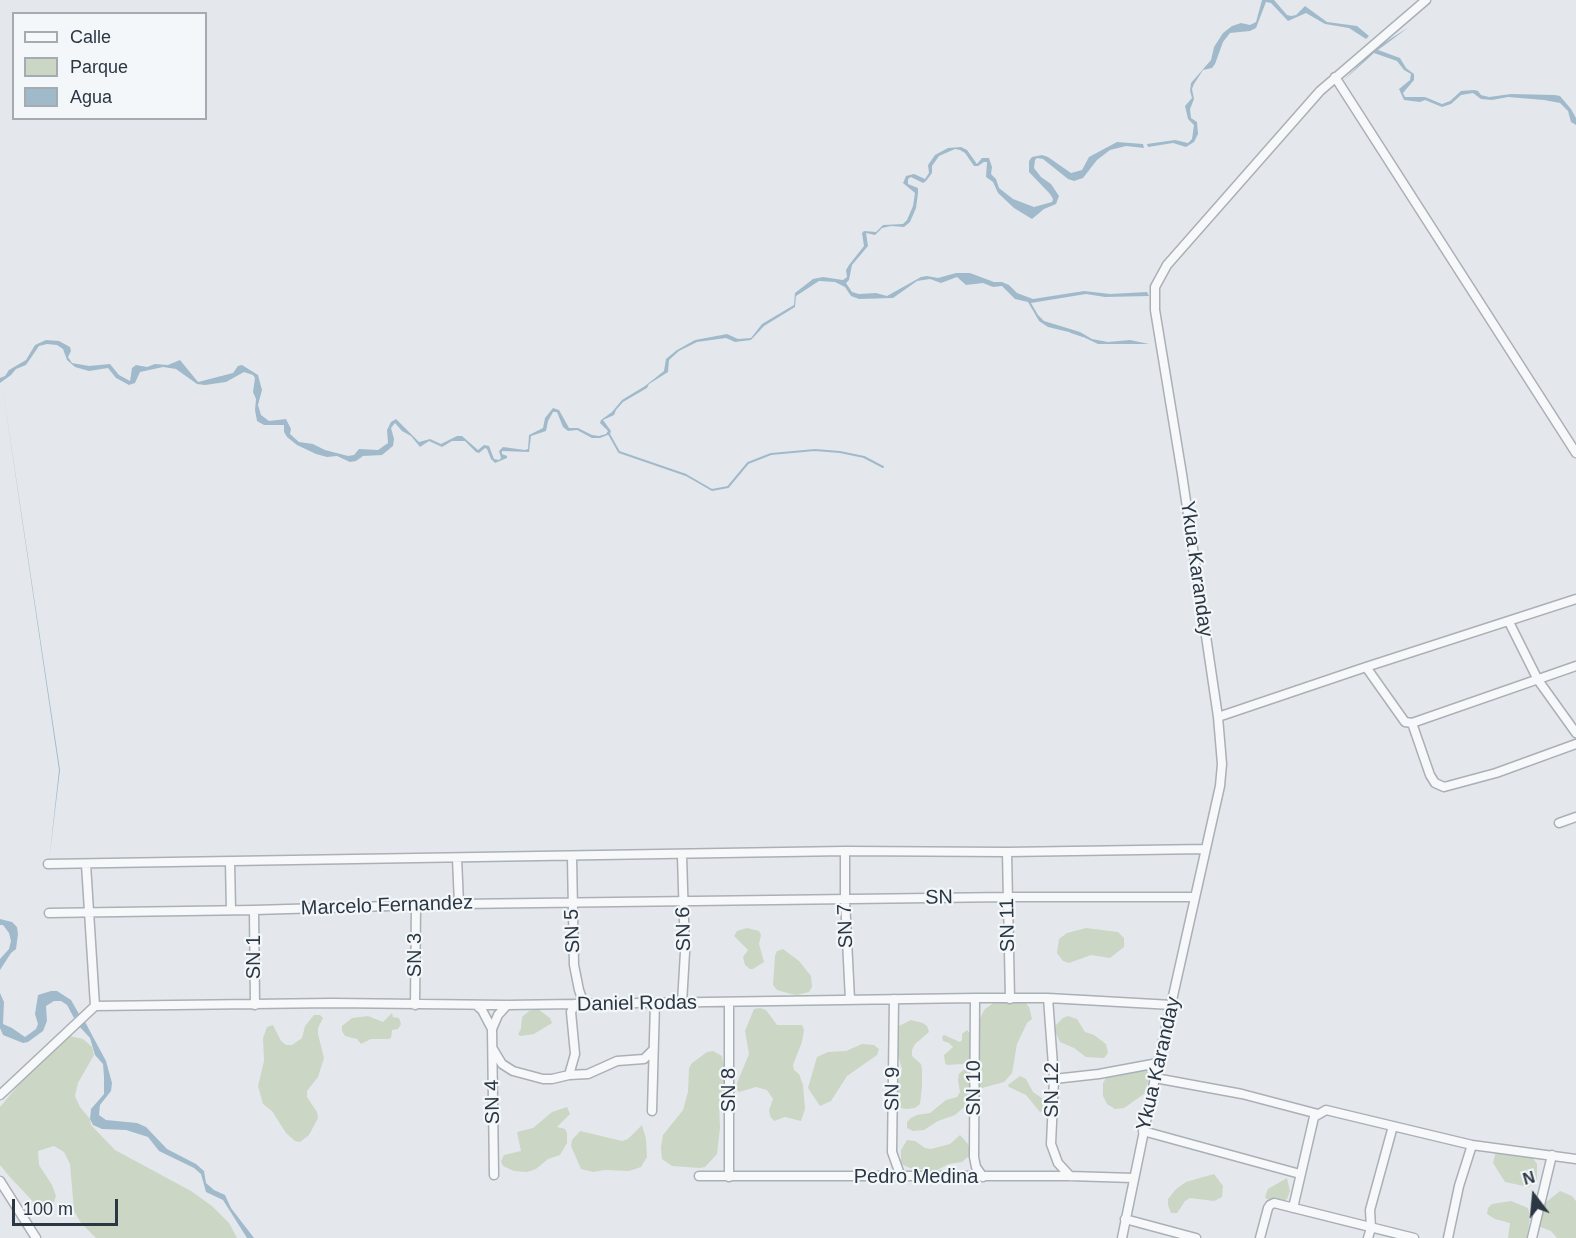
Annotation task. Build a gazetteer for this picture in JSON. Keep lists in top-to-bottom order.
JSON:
{
  "streets": {
    "street": [
      "Ykua Karanday",
      "SN",
      "Marcelo Fernandez",
      "SN 11",
      "SN 7",
      "SN 6",
      "SN 5",
      "SN 3",
      "SN 1",
      "Daniel Rodas",
      "SN 10",
      "SN 9",
      "SN 8",
      "SN 12",
      "SN 4",
      "Pedro Medina"
    ]
  },
  "crossings": [
    ["Ykua Karanday", "SN"],
    ["Ykua Karanday", "Daniel Rodas"],
    ["Ykua Karanday", "Pedro Medina"],
    ["SN", "Marcelo Fernandez"],
    ["SN", "SN 11"],
    ["SN", "SN 7"],
    ["SN", "SN 6"],
    ["Marcelo Fernandez", "SN 6"],
    ["Marcelo Fernandez", "SN 5"],
    ["Marcelo Fernandez", "SN 3"],
    ["Marcelo Fernandez", "SN 1"],
    ["SN 11", "Daniel Rodas"],
    ["SN 7", "Daniel Rodas"],
    ["SN 6", "Daniel Rodas"],
    ["SN 5", "Daniel Rodas"],
    ["SN 3", "Daniel Rodas"],
    ["SN 1", "Daniel Rodas"],
    ["Daniel Rodas", "SN 10"],
    ["Daniel Rodas", "SN 9"],
    ["Daniel Rodas", "SN 8"],
    ["Daniel Rodas", "SN 12"],
    ["SN 10", "Pedro Medina"],
    ["SN 9", "Pedro Medina"],
    ["SN 8", "Pedro Medina"],
    ["SN 12", "Pedro Medina"]
  ],
  "legend": ["Calle", "Parque", "Agua"],
  "scale_bar": "100 m",
  "north": "top"
}
